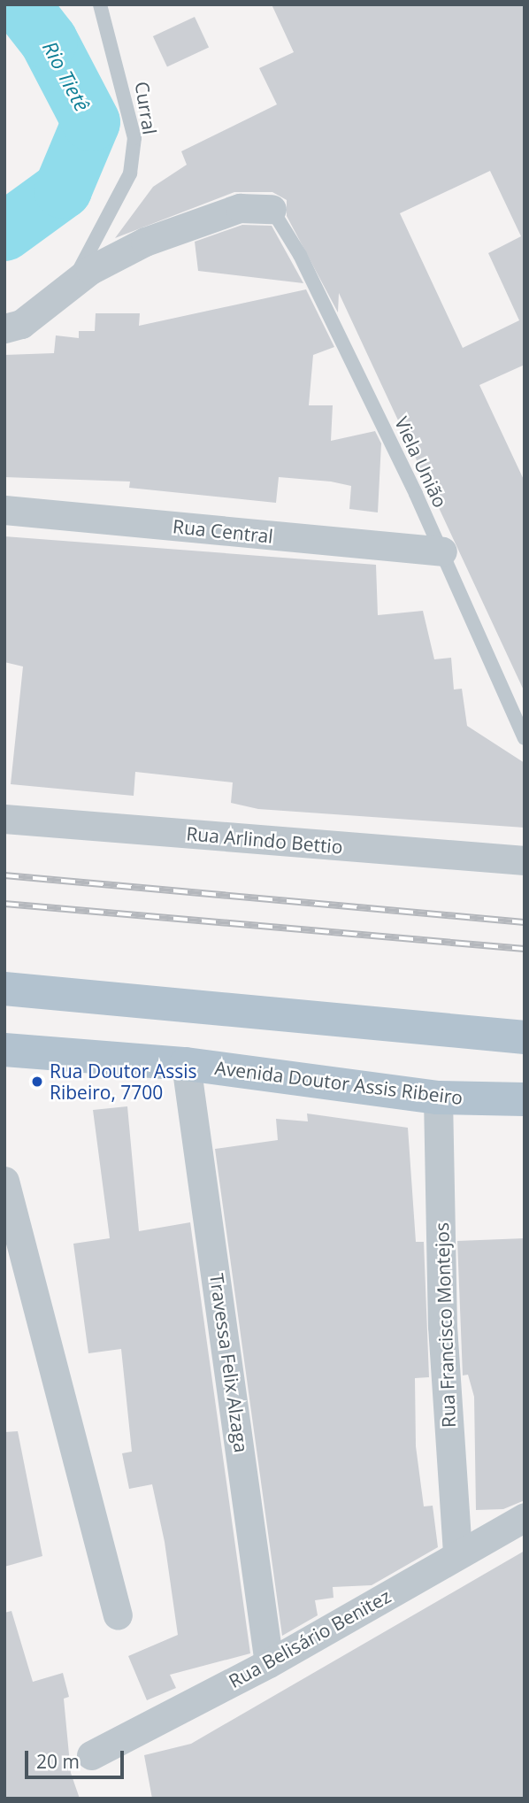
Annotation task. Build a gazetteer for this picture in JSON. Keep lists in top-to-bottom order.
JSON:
{
  "streets": {
    "main road": ["Avenida Doutor Assis Ribeiro"],
    "street": [
      "Rua Central",
      "Rua Arlindo Bettio",
      "Rua Francisco Montejos",
      "Travessa Felix Alzaga",
      "Rua Belisário Benitez"
    ],
    "lane": ["Curral", "Viela União"]
  },
  "crossings": [
    ["Viela União", "Rua Central"],
    ["Avenida Doutor Assis Ribeiro", "Rua Francisco Montejos"],
    ["Avenida Doutor Assis Ribeiro", "Travessa Felix Alzaga"],
    ["Rua Francisco Montejos", "Rua Belisário Benitez"],
    ["Travessa Felix Alzaga", "Rua Belisário Benitez"]
  ],
  "water": ["Rio Tietê"],
  "places": ["Rua Doutor Assis Ribeiro, 7700"],
  "scale_bar": "20 m"
}
